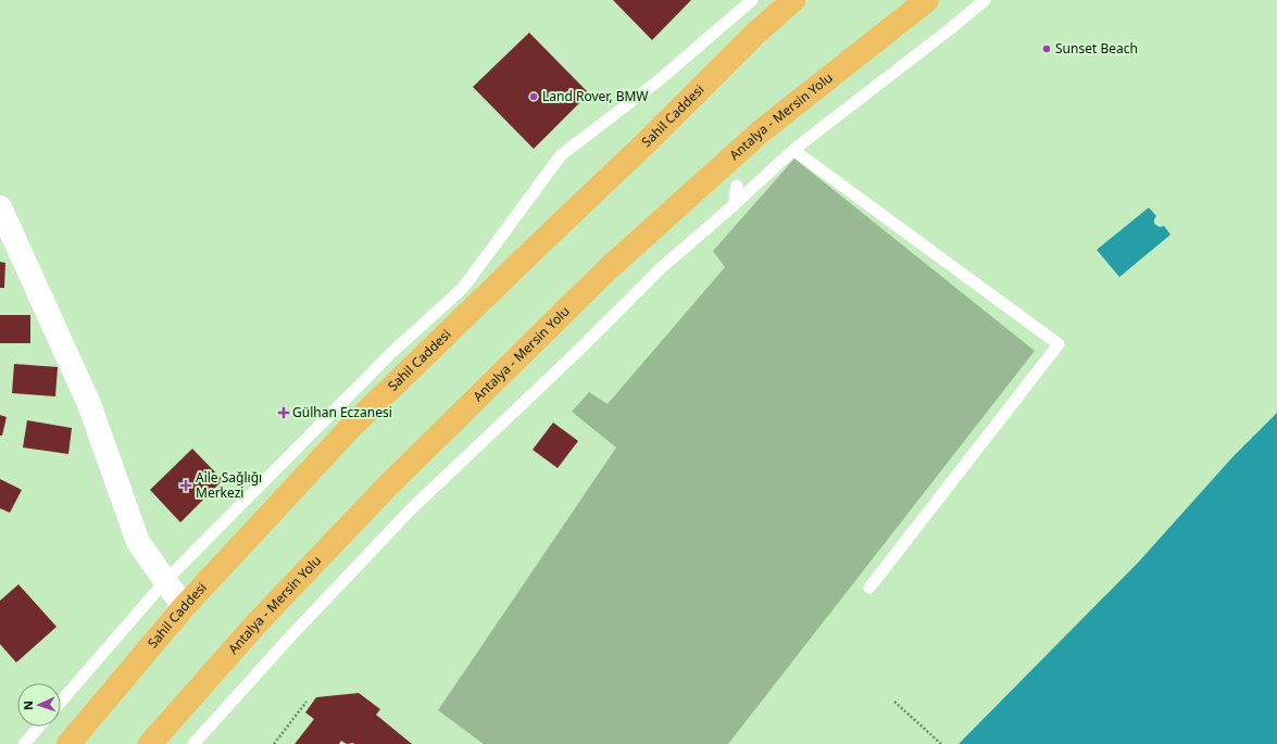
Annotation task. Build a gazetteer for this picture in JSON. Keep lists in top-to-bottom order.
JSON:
{
  "streets": {
    "highway": ["Sahil Caddesi", "Antalya - Mersin Yolu"]
  },
  "places": {
    "other": ["Sunset Beach", "Land Rover, BMW"],
    "health": ["Gülhan Eczanesi", "Aile Sağlığı Merkezi"]
  },
  "north": "left"
}
